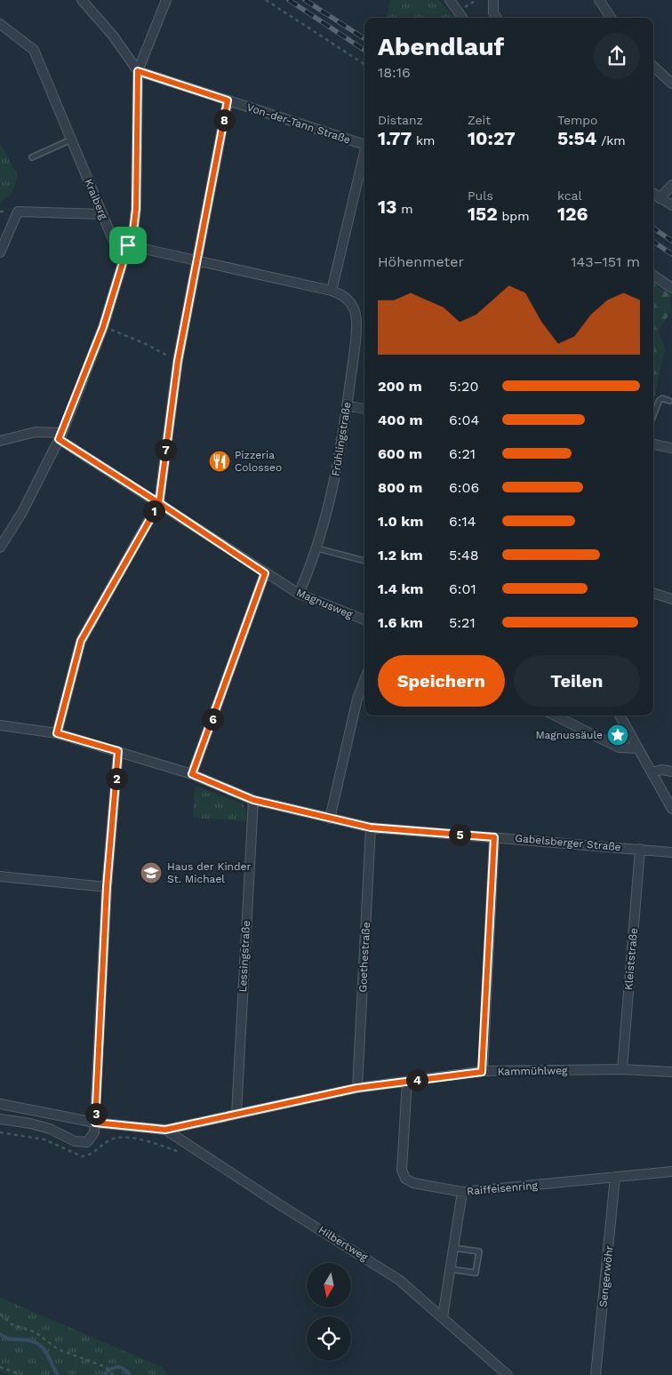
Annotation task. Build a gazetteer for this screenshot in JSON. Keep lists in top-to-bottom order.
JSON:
{
  "streets": {
    "street": [
      "Von-der-Tann Straße",
      "Kraiberg",
      "Frühlingstraße",
      "Magnusweg",
      "Gabelsberger Straße",
      "Lessingstraße",
      "Goethestraße",
      "Kleiststraße",
      "Kammühlweg",
      "Raiffeisenring",
      "Hilbertweg",
      "Sengerwöhr"
    ]
  },
  "crossings": [
    ["Kraiberg", "Frühlingstraße"],
    ["Frühlingstraße", "Magnusweg"],
    ["Gabelsberger Straße", "Lessingstraße"],
    ["Gabelsberger Straße", "Goethestraße"],
    ["Gabelsberger Straße", "Kleiststraße"],
    ["Lessingstraße", "Kammühlweg"],
    ["Goethestraße", "Kammühlweg"],
    ["Kleiststraße", "Kammühlweg"],
    ["Kammühlweg", "Raiffeisenring"],
    ["Kammühlweg", "Hilbertweg"],
    ["Raiffeisenring", "Sengerwöhr"]
  ],
  "places": {
    "restaurant": ["Pizzeria Colosseo"],
    "place": ["Magnussäule"],
    "school or university": ["Haus der Kinder St. Michael"]
  },
  "north": "bottom",
  "page": {
    "heading": ["Abendlauf", "18:16"],
    "stats": [
      ["Distanz", "1.77 km"],
      ["Zeit", "10:27"],
      ["Tempo", "5:54 /km"],
      ["13 m"],
      ["Puls", "152 bpm"],
      ["kcal", "126"]
    ],
    "pins": [
      "8",
      "7",
      "1",
      "6",
      "2",
      "5",
      "4",
      "3"
    ],
    "chart": ["Höhenmeter", "143–151 m"],
    "list": [
      {
        "name": "200 m",
        "note": "5:20"
      },
      {
        "name": "400 m",
        "note": "6:04"
      },
      {
        "name": "600 m",
        "note": "6:21"
      },
      {
        "name": "800 m",
        "note": "6:06"
      },
      {
        "name": "1.0 km",
        "note": "6:14"
      },
      {
        "name": "1.2 km",
        "note": "5:48"
      },
      {
        "name": "1.4 km",
        "note": "6:01"
      },
      {
        "name": "1.6 km",
        "note": "5:21"
      }
    ],
    "buttons": ["Speichern", "Teilen"]
  }
}
